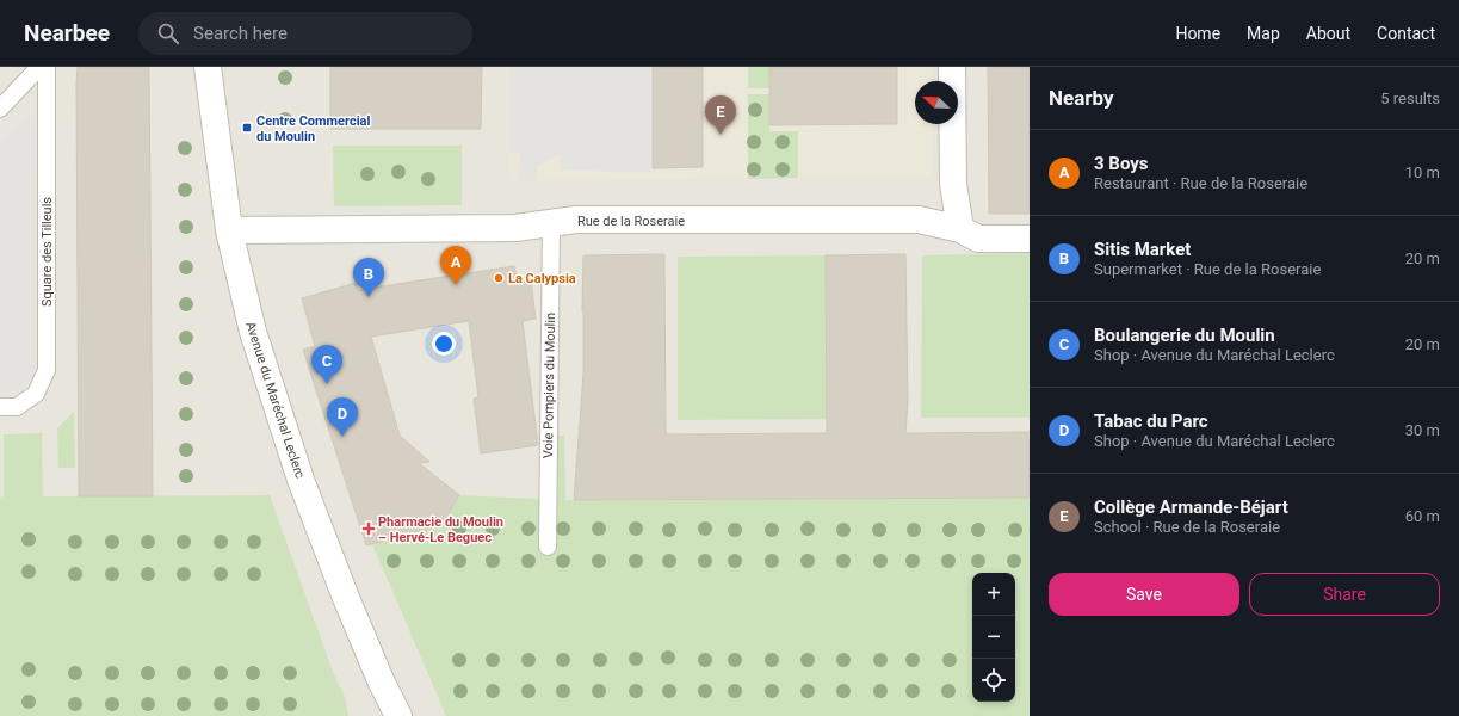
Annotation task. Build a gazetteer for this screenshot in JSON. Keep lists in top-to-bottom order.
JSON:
{
  "streets": {
    "street": ["Rue de la Roseraie", "Avenue du Maréchal Leclerc"],
    "lane": ["Square des Tilleuls", "Voie Pompiers du Moulin"]
  },
  "crossings": [
    ["Rue de la Roseraie", "Voie Pompiers du Moulin"],
    ["Rue de la Roseraie", "Avenue du Maréchal Leclerc"]
  ],
  "places": {
    "transit": ["Centre Commercial du Moulin"],
    "other": ["La Calypsia"],
    "health": ["Pharmacie du Moulin – Hervé-Le Beguec"]
  },
  "north": "top left",
  "page": {
    "header": "Nearbee",
    "search": "Search here",
    "nav": [
      "Home",
      "Map",
      "About",
      "Contact"
    ],
    "heading": ["Nearby", "5 results"],
    "pins": [
      "E",
      "A",
      "B",
      "C",
      "D"
    ],
    "list": [
      {
        "mark": "A",
        "name": "3 Boys",
        "note": "Restaurant · Rue de la Roseraie",
        "value": "10 m"
      },
      {
        "mark": "B",
        "name": "Sitis Market",
        "note": "Supermarket · Rue de la Roseraie",
        "value": "20 m"
      },
      {
        "mark": "C",
        "name": "Boulangerie du Moulin",
        "note": "Shop · Avenue du Maréchal Leclerc",
        "value": "20 m"
      },
      {
        "mark": "D",
        "name": "Tabac du Parc",
        "note": "Shop · Avenue du Maréchal Leclerc",
        "value": "30 m"
      },
      {
        "mark": "E",
        "name": "Collège Armande-Béjart",
        "note": "School · Rue de la Roseraie",
        "value": "60 m"
      }
    ],
    "buttons": ["Save", "Share"],
    "map_buttons": ["+", "−"]
  }
}
